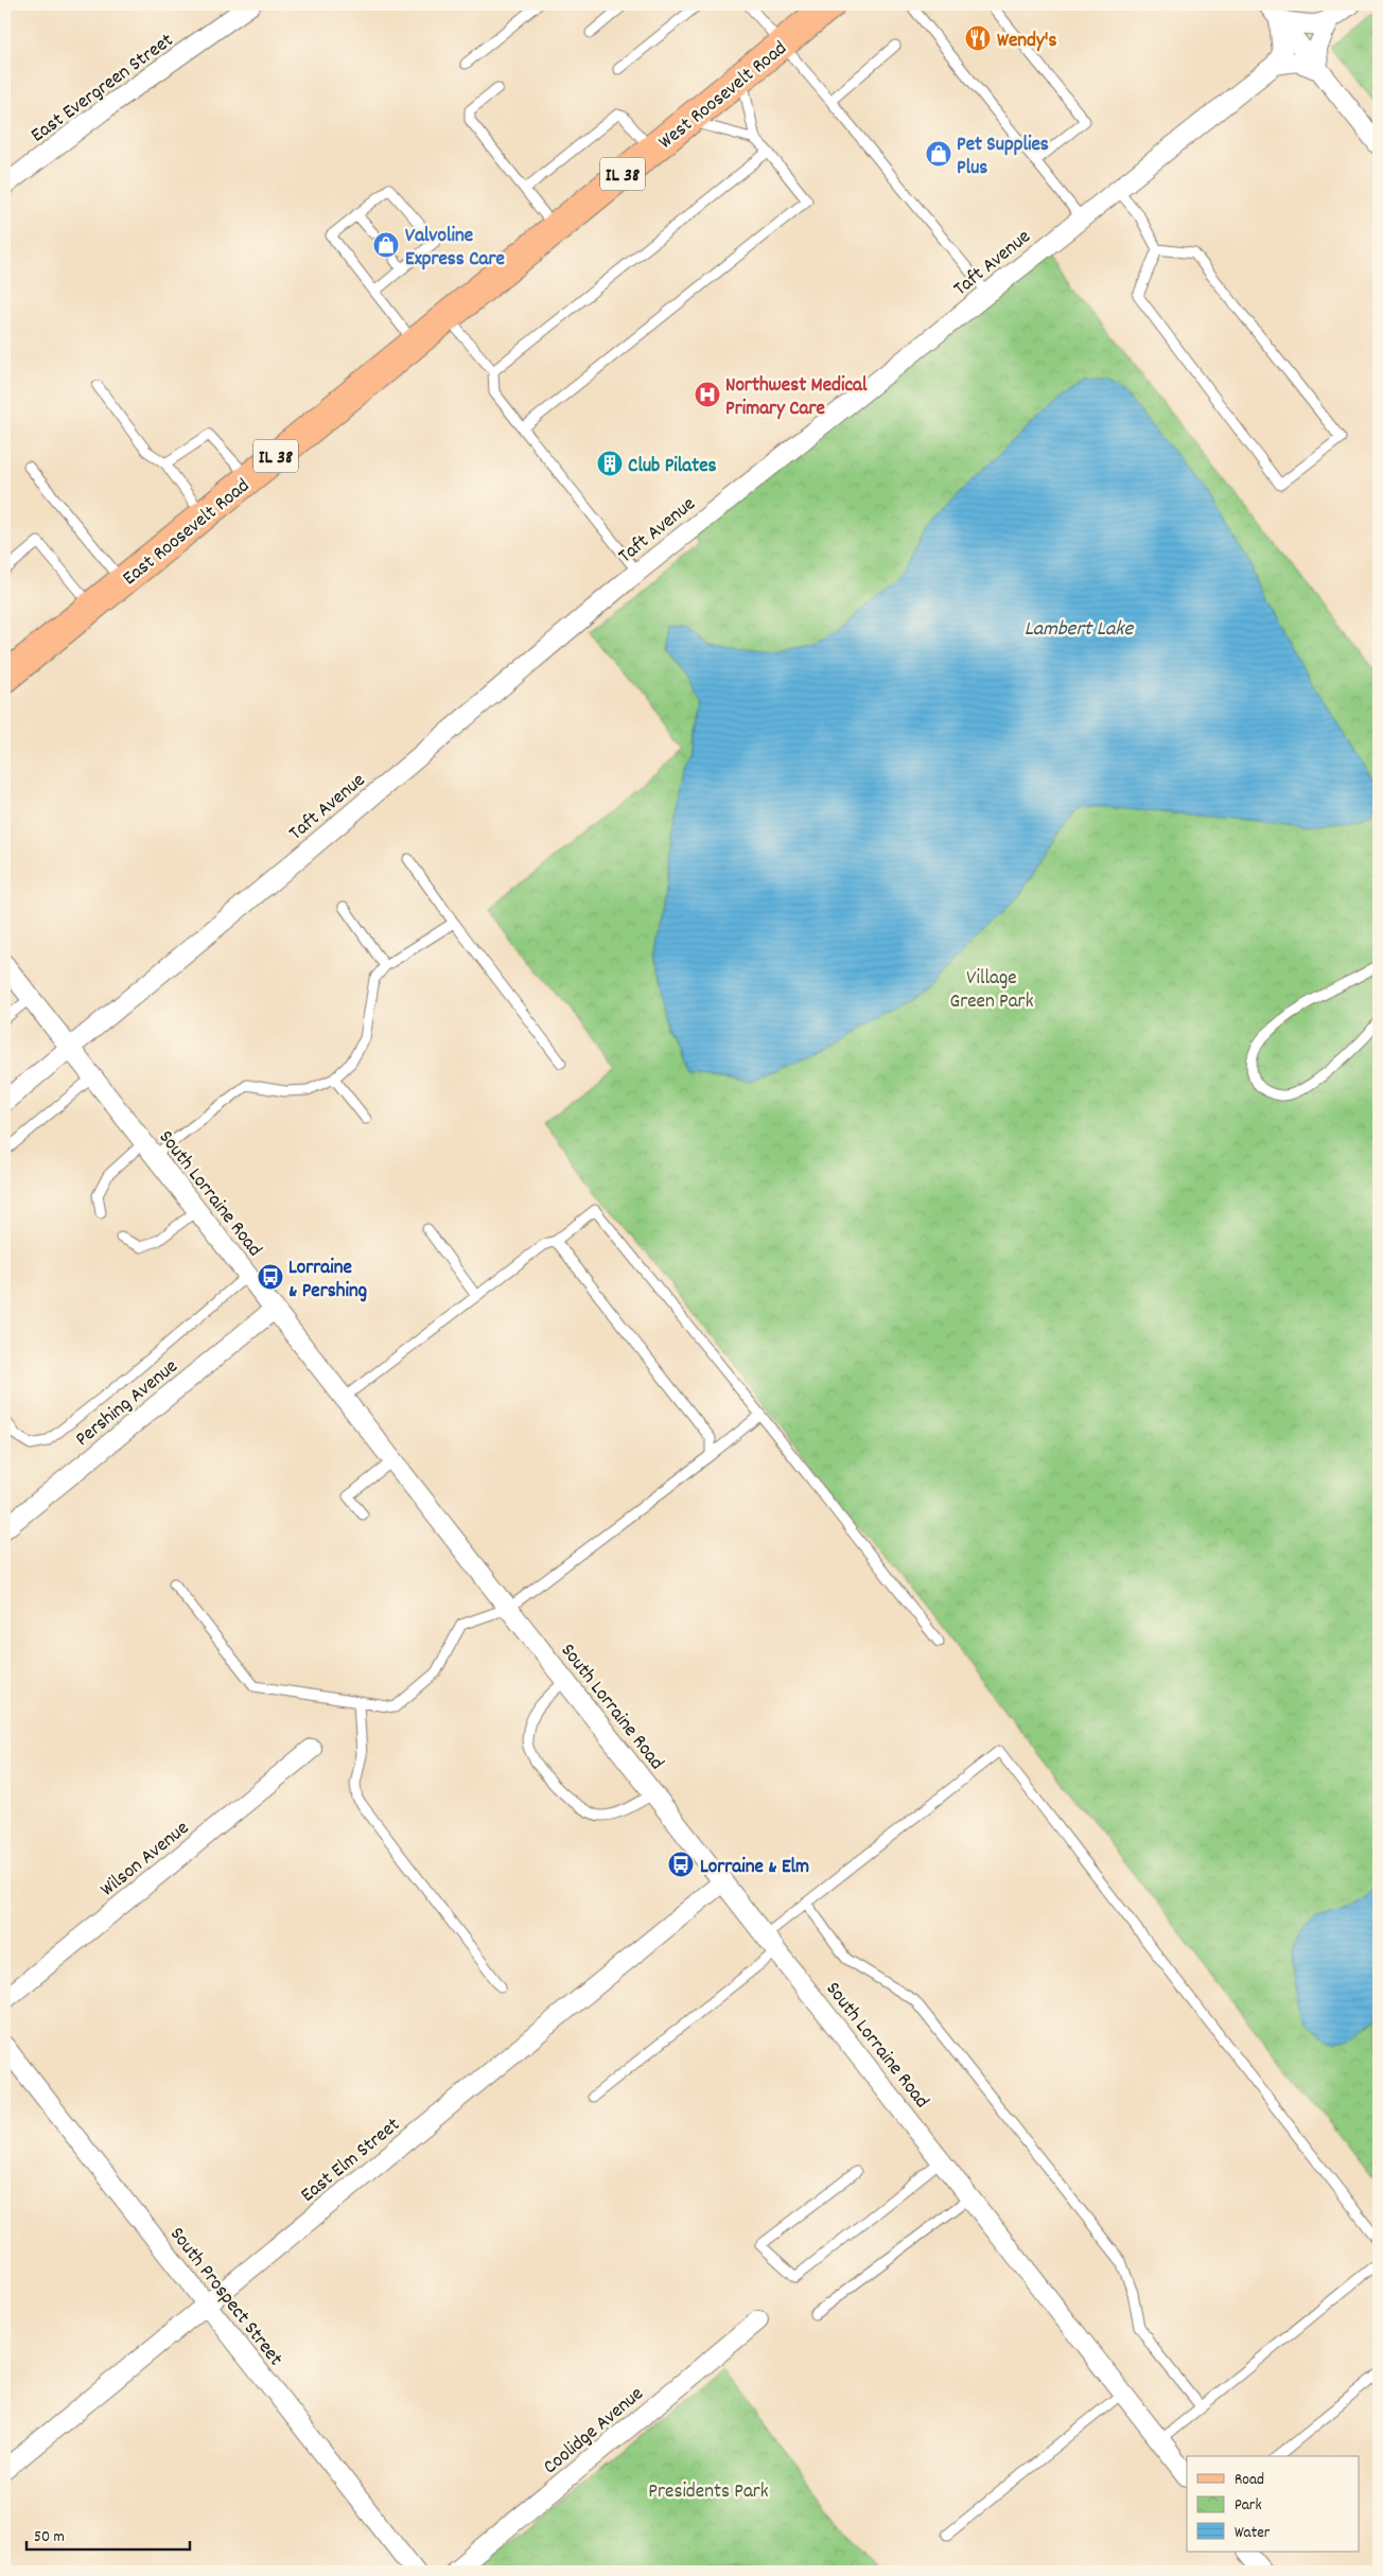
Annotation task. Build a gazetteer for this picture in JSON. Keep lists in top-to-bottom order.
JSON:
{
  "streets": {
    "main road": ["West Roosevelt Road", "IL 38", "East Roosevelt Road"],
    "street": [
      "East Evergreen Street",
      "Taft Avenue",
      "South Lorraine Road",
      "Pershing Avenue",
      "Wilson Avenue",
      "East Elm Street",
      "South Prospect Street",
      "Coolidge Avenue"
    ]
  },
  "crossings": [
    ["West Roosevelt Road", "East Roosevelt Road"],
    ["Taft Avenue", "South Lorraine Road"],
    ["South Lorraine Road", "Pershing Avenue"],
    ["South Lorraine Road", "East Elm Street"],
    ["East Elm Street", "South Prospect Street"]
  ],
  "water": ["Lambert Lake"],
  "parks": ["Village Green Park", "Presidents Park"],
  "places": {
    "restaurant": ["Wendy's"],
    "shop": ["Pet Supplies Plus", "Valvoline Express Care"],
    "hospital": ["Northwest Medical Primary Care"],
    "building": ["Club Pilates"],
    "bus stop": ["Lorraine & Pershing", "Lorraine & Elm"]
  },
  "legend": ["Road", "Park", "Water"],
  "scale_bar": "50 m"
}
